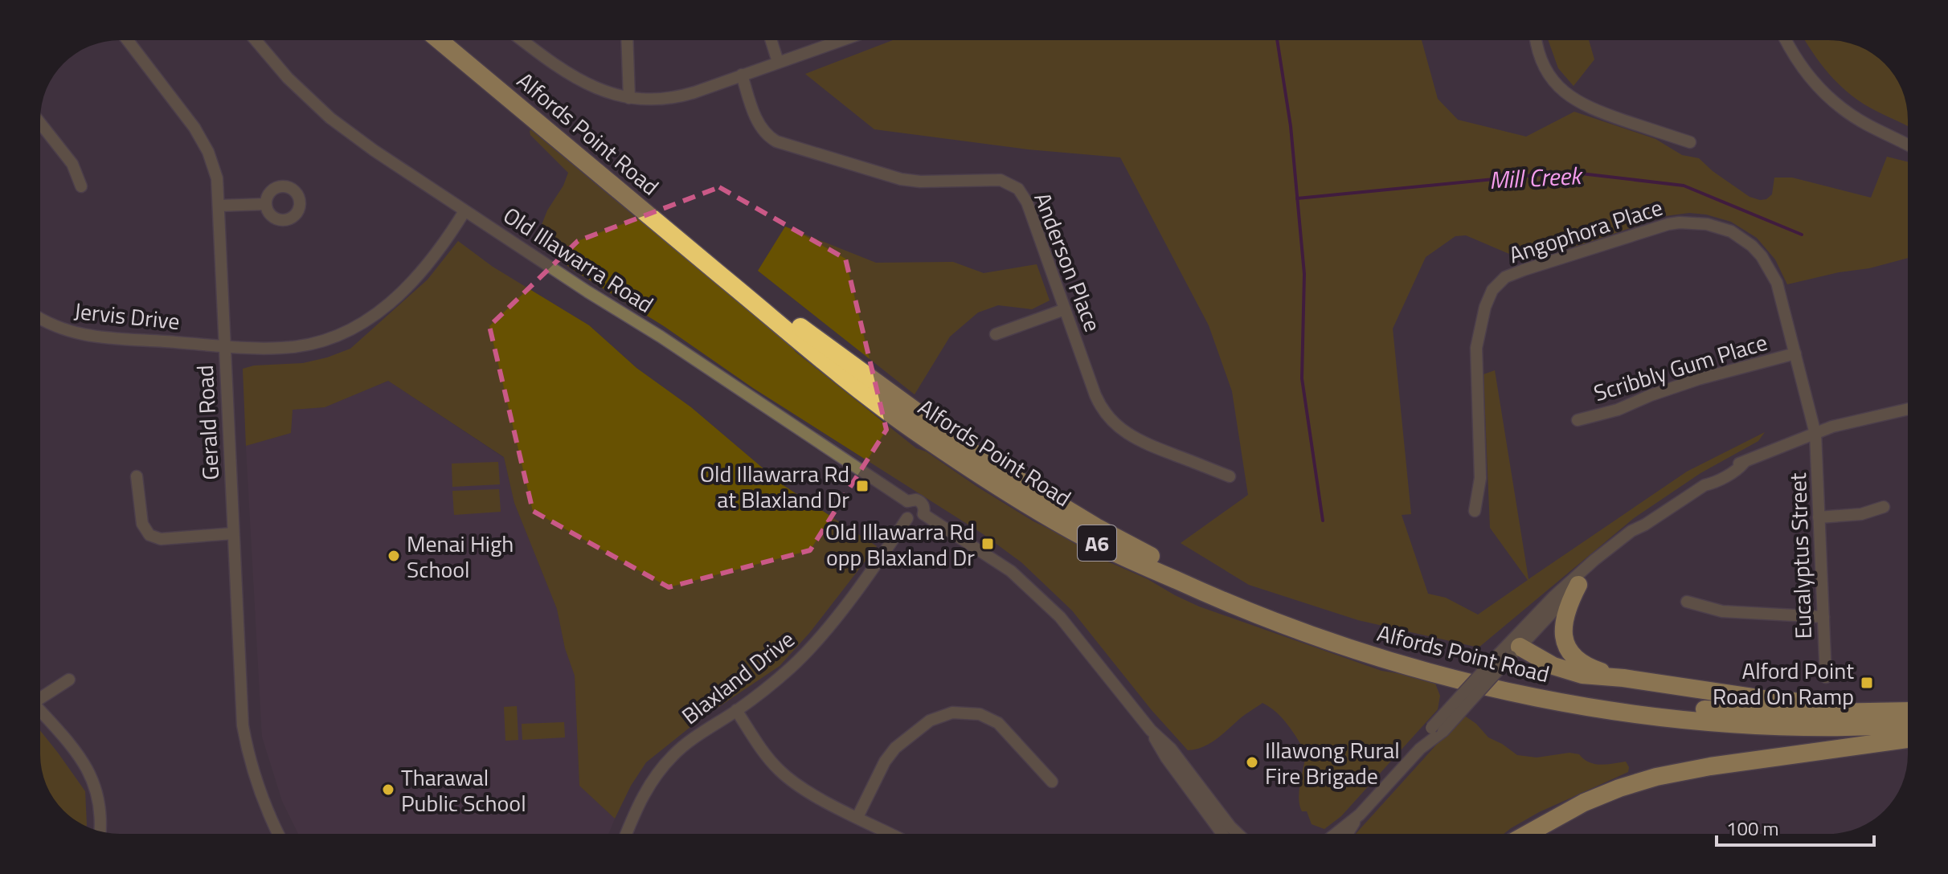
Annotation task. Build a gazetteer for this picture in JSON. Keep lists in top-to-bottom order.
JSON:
{
  "streets": {
    "highway": ["Alfords Point Road", "A6"],
    "street": [
      "Angophora Place",
      "Old Illawarra Road",
      "Anderson Place",
      "Jervis Drive",
      "Scribbly Gum Place",
      "Gerald Road",
      "Eucalyptus Street",
      "Blaxland Drive"
    ]
  },
  "crossings": [
    ["Angophora Place", "Scribbly Gum Place"],
    ["Angophora Place", "Eucalyptus Street"],
    ["Old Illawarra Road", "Jervis Drive"],
    ["Old Illawarra Road", "Blaxland Drive"],
    ["Jervis Drive", "Gerald Road"]
  ],
  "water": ["Mill Creek"],
  "places": {
    "transit": ["Old Illawarra Rd at Blaxland Dr", "Old Illawarra Rd opp Blaxland Dr", "Alford Point Road On Ramp"],
    "other": ["Menai High School", "Illawong Rural Fire Brigade", "Tharawal Public School"]
  },
  "scale_bar": "100 m"
}
